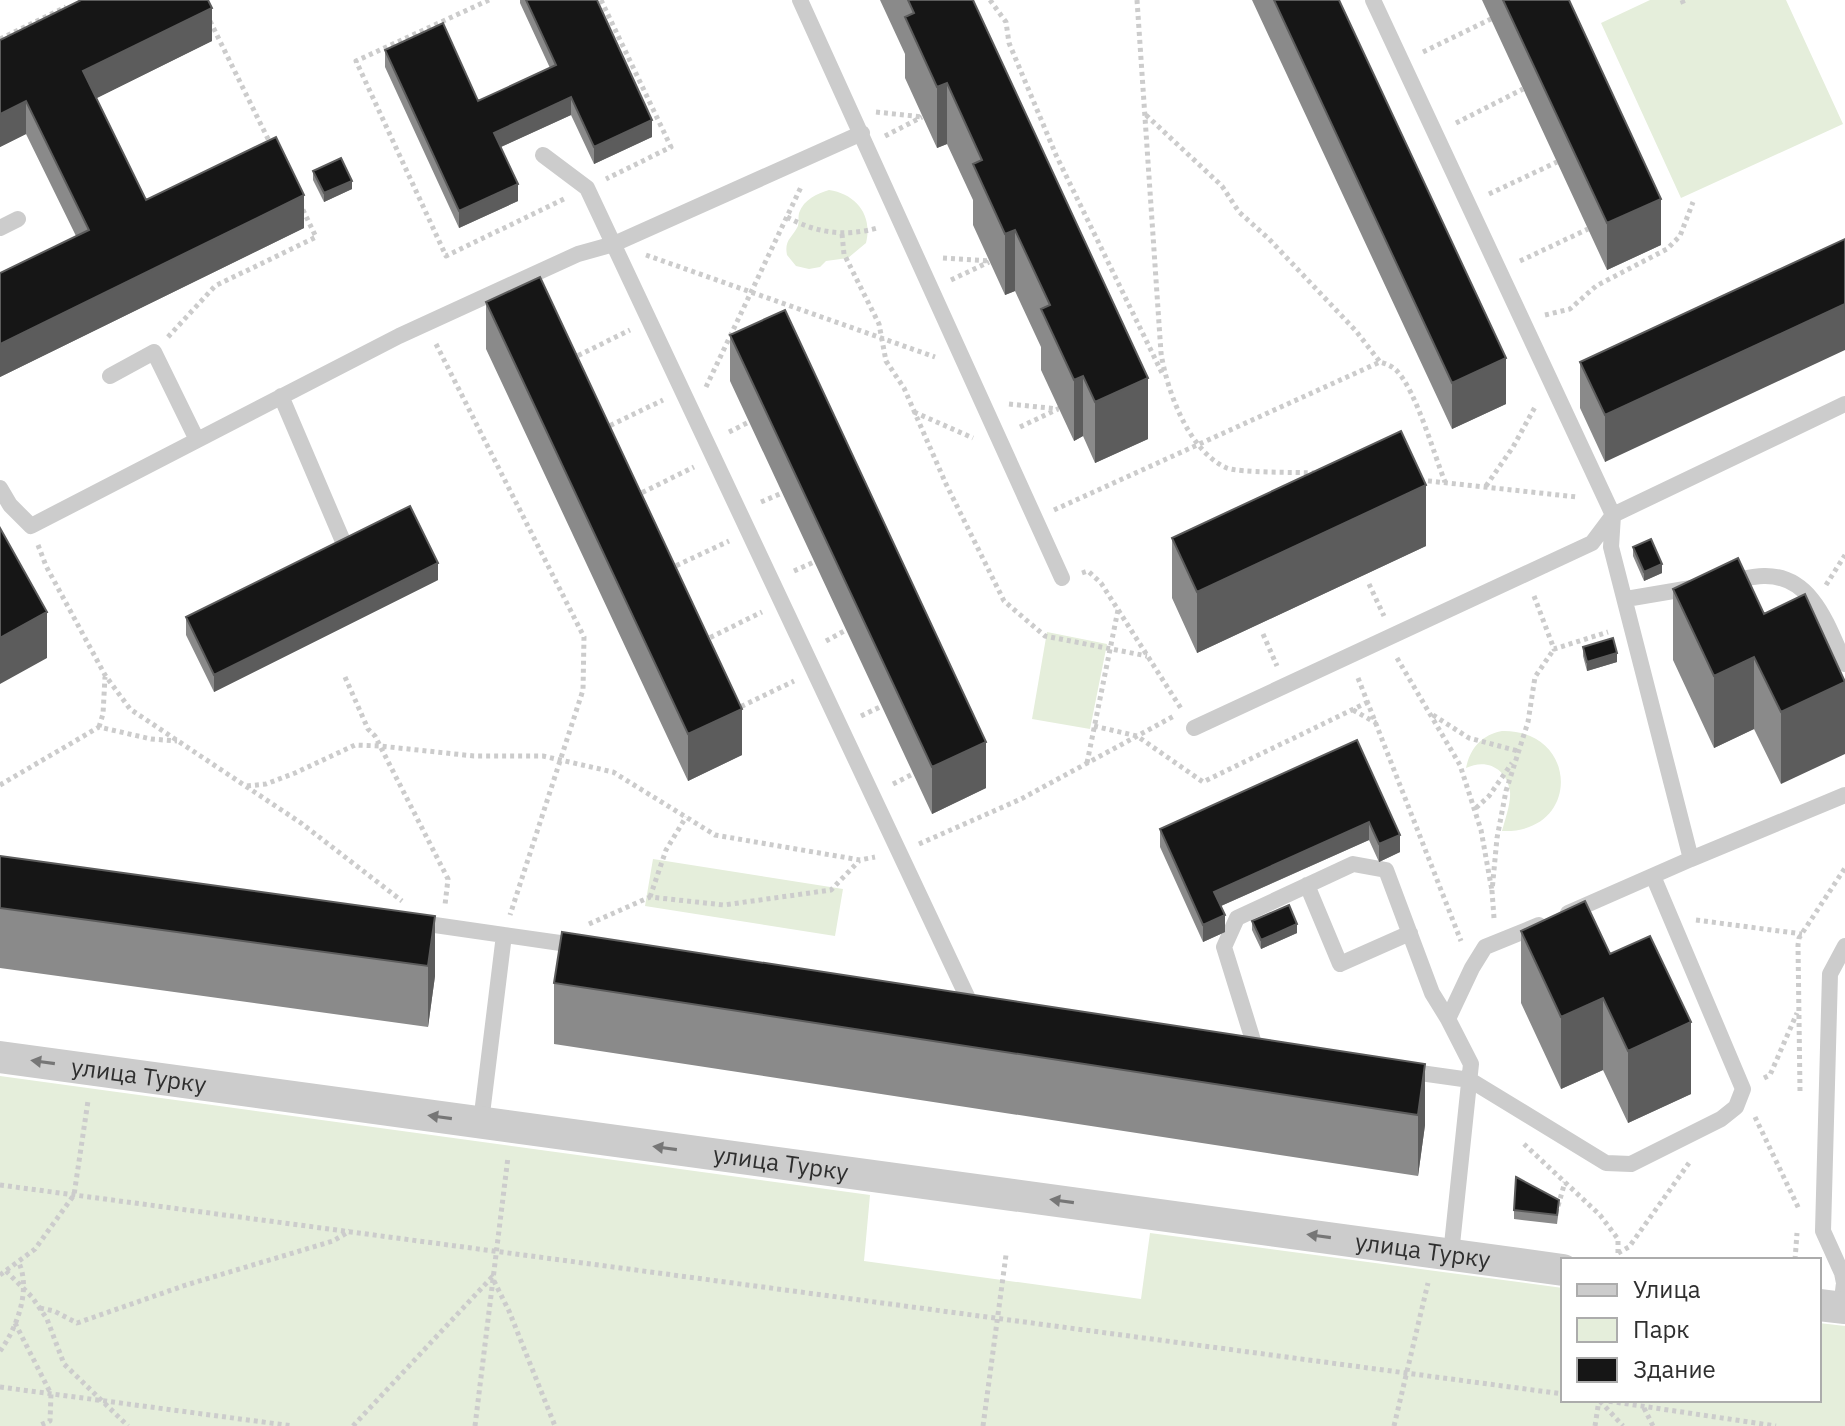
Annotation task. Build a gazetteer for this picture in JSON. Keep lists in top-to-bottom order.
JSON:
{
  "streets": {
    "street": ["улица Турку"]
  },
  "one_way": ["улица Турку"],
  "legend": ["Улица", "Парк", "Здание"]
}
